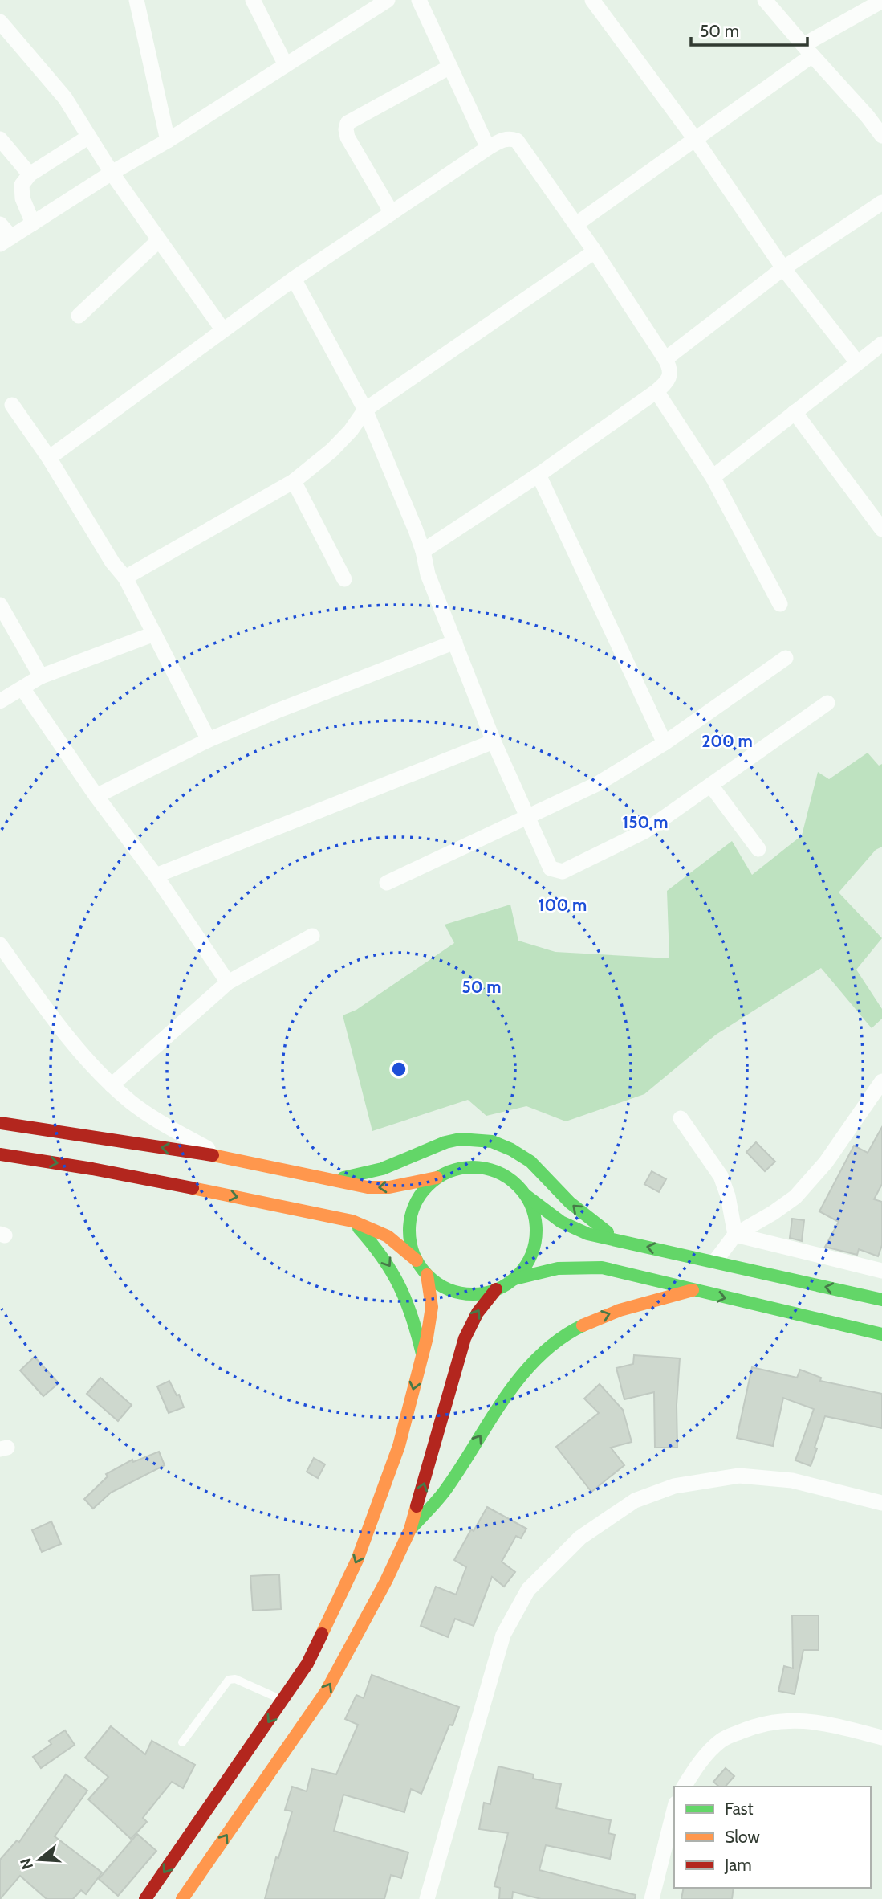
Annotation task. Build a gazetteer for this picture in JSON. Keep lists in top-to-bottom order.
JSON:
{
  "legend": ["Fast", "Slow", "Jam"],
  "scale_bar": "50 m",
  "north": "left",
  "rings": [
    "200 m",
    "150 m",
    "100 m",
    "50 m"
  ]
}
